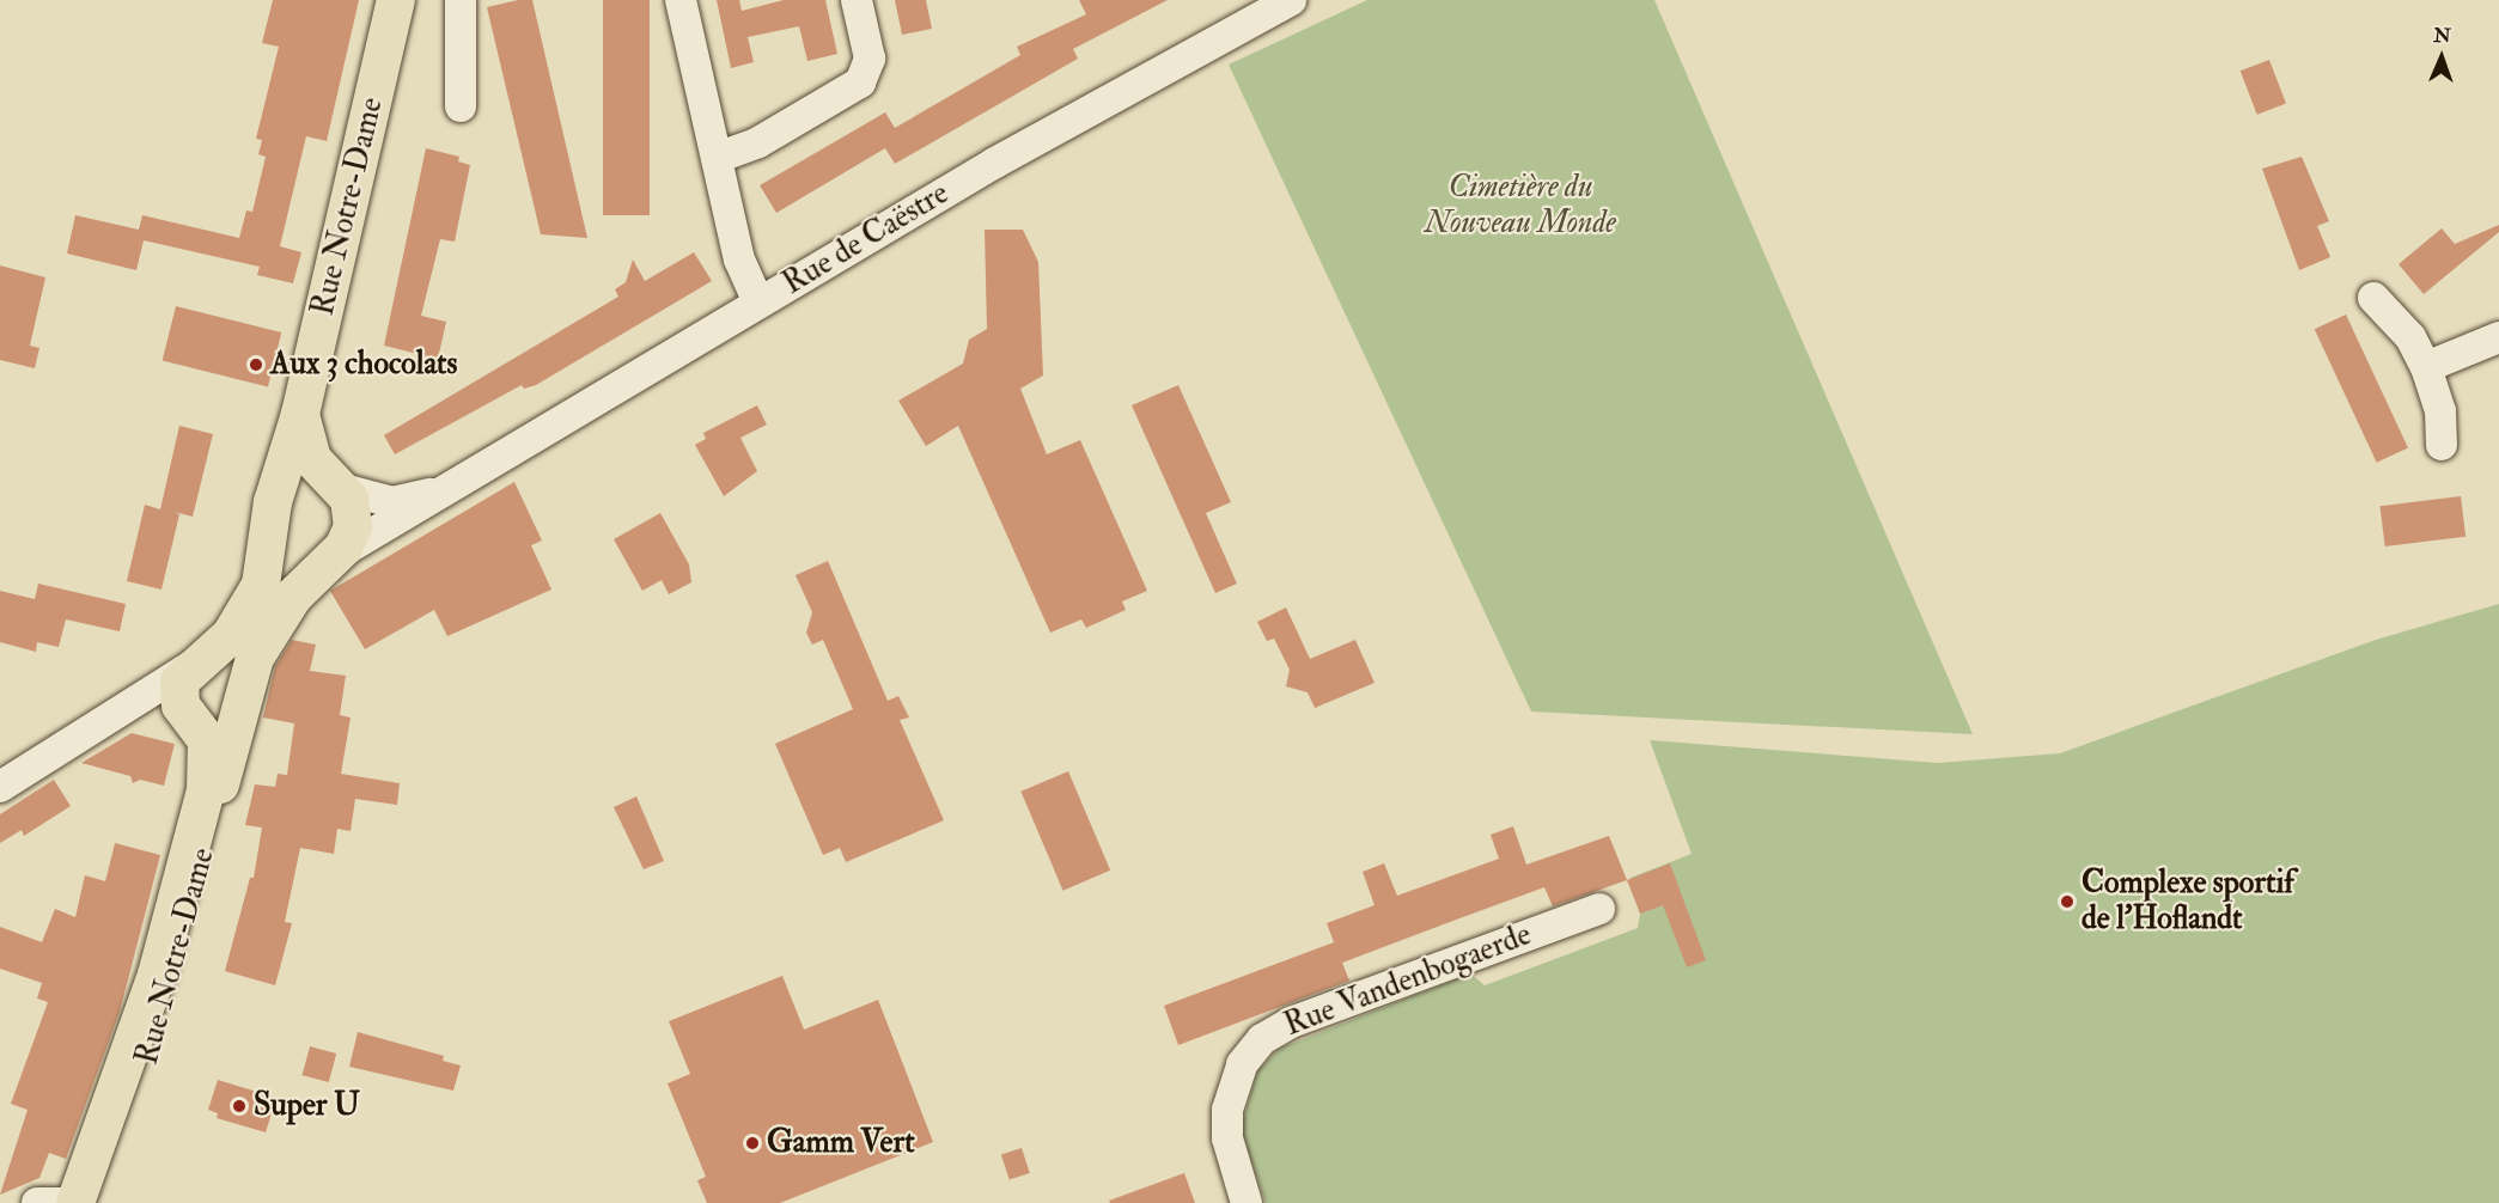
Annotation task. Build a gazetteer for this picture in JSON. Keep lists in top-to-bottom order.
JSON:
{
  "streets": {
    "main road": ["Rue Notre-Dame"],
    "street": ["Rue de Caëstre", "Rue Vandenbogaerde"]
  },
  "crossings": [
    ["Rue Notre-Dame", "Rue de Caëstre"]
  ],
  "parks": ["Cimetière du Nouveau Monde"],
  "places": [
    "Aux 3 chocolats",
    "Complexe sportif de l'Hoflandt",
    "Super U",
    "Gamm Vert"
  ],
  "north": "top"
}
